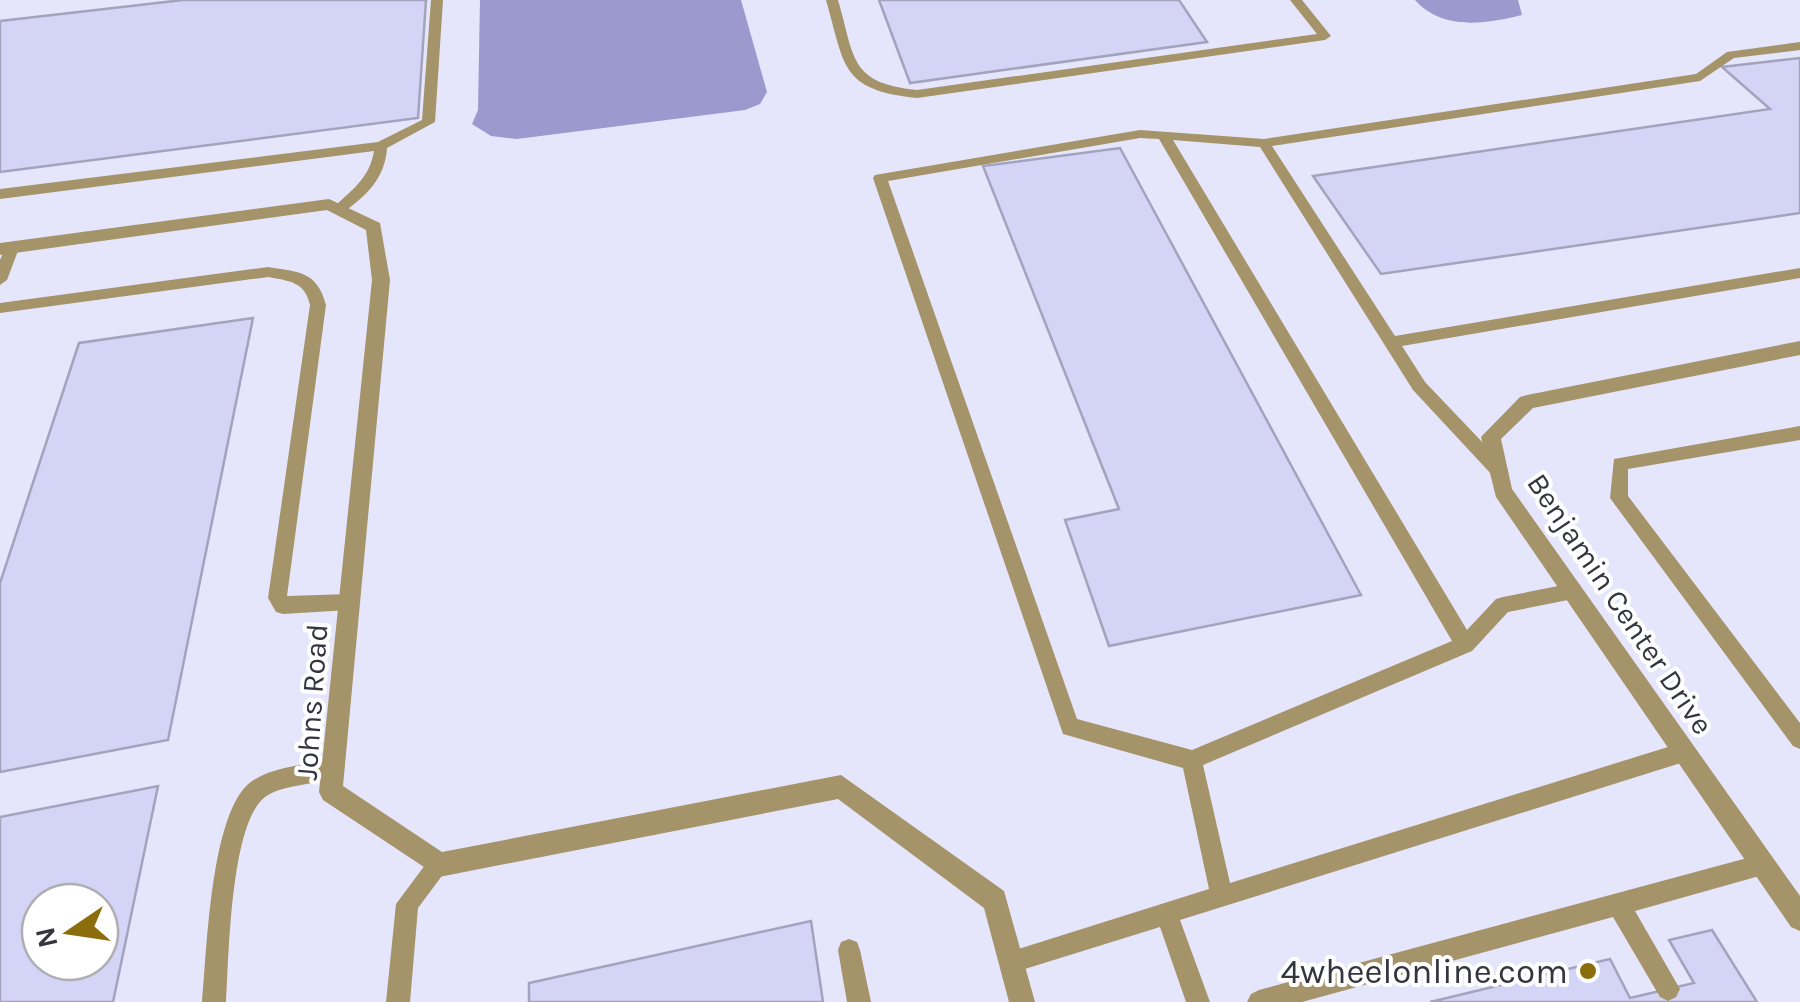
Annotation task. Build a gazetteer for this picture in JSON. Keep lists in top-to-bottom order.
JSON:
{
  "streets": {
    "street": ["Benjamin Center Drive", "Johns Road"]
  },
  "places": ["4wheelonline.com"],
  "north": "left"
}
